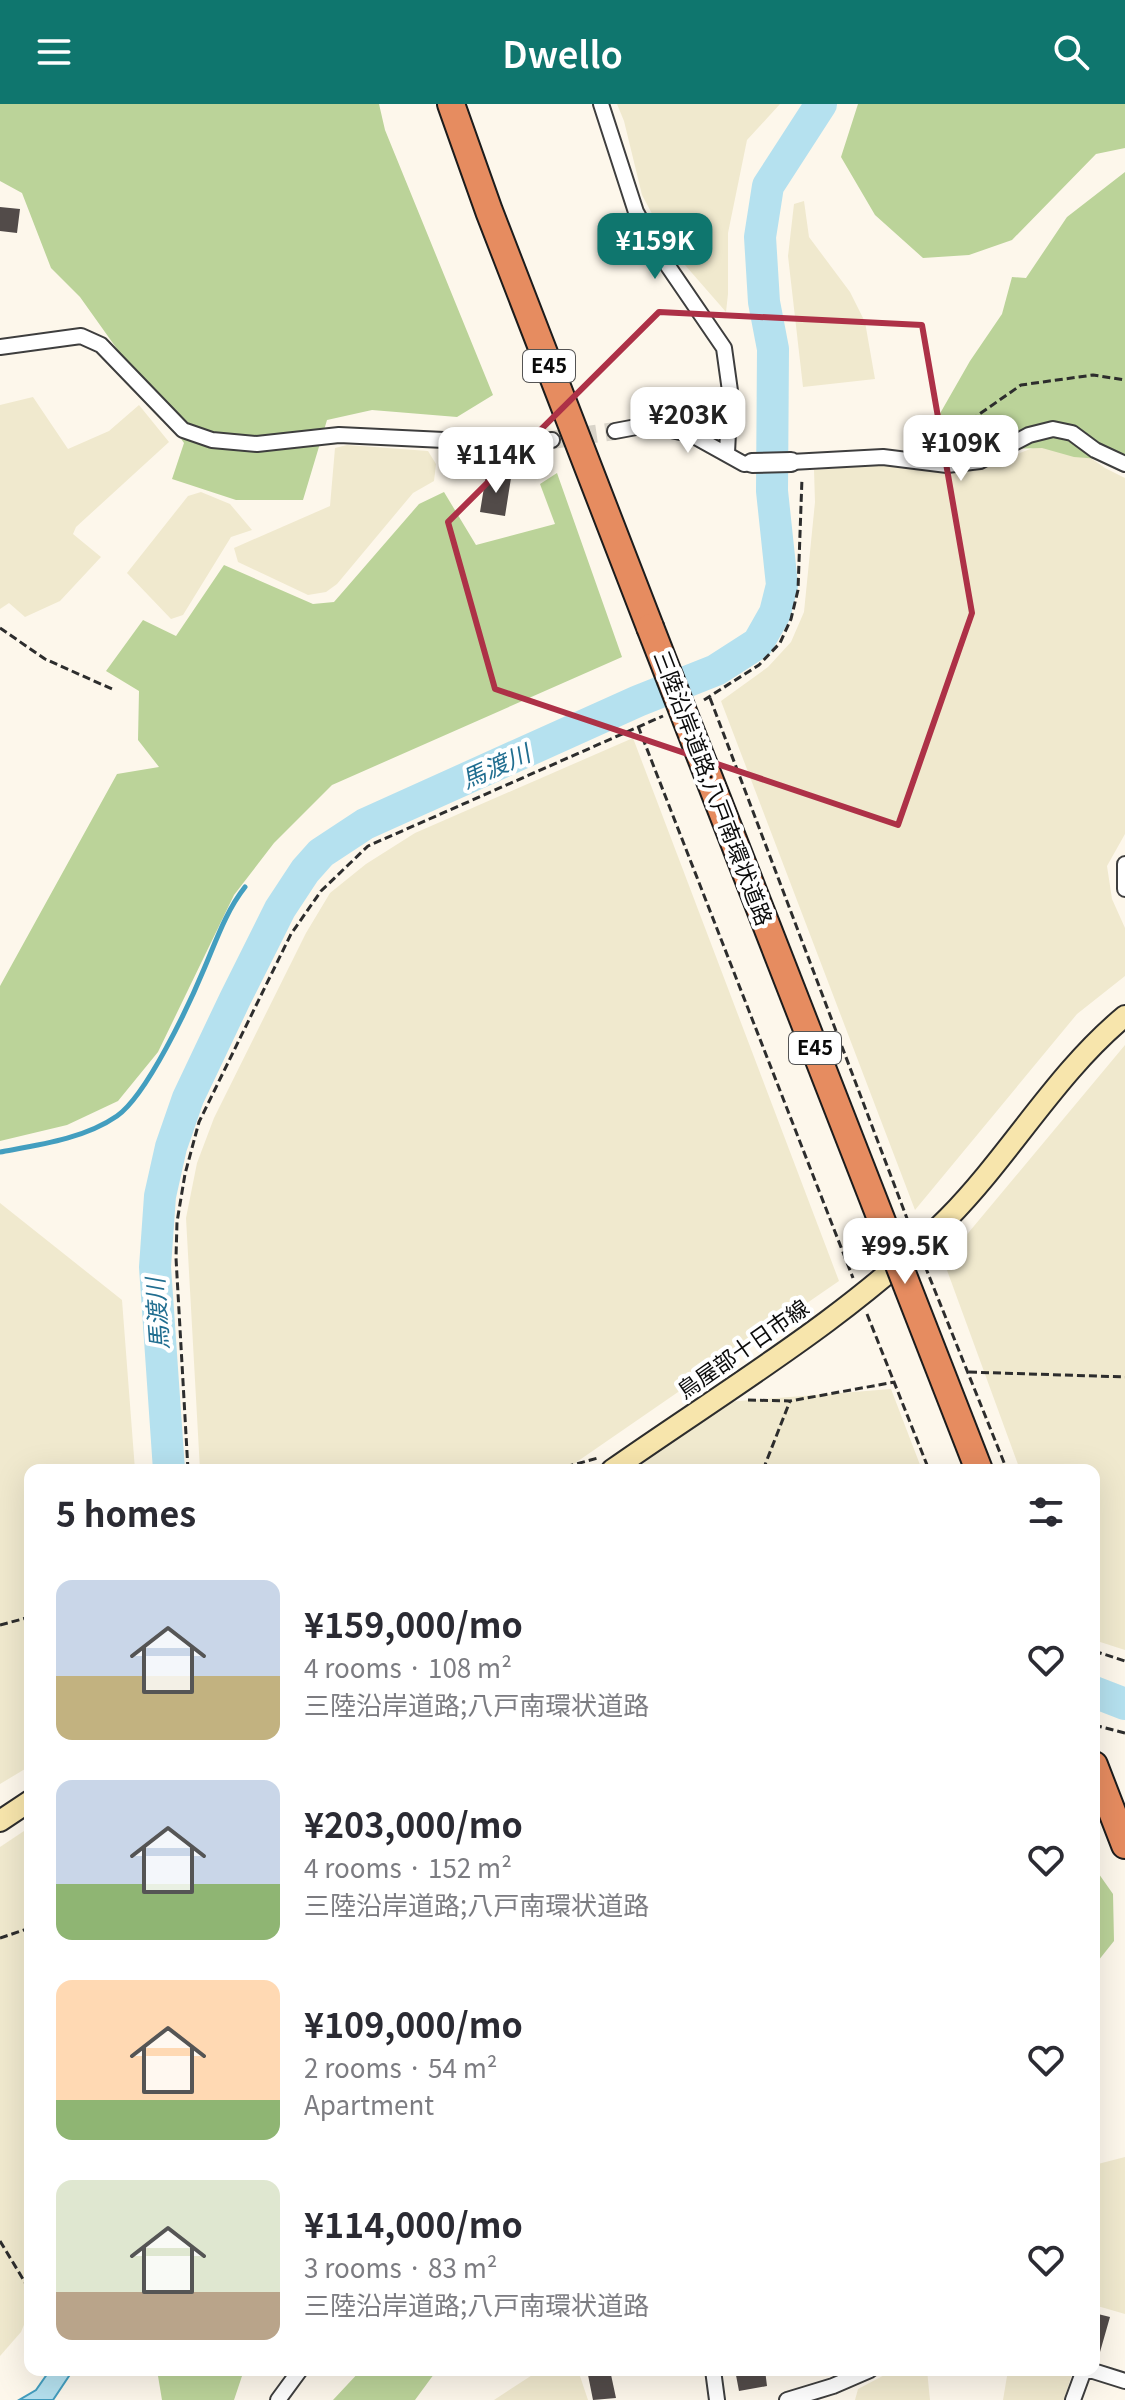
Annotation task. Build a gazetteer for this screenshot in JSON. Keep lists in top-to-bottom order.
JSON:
{
  "streets": {
    "highway": ["E45", "三陸沿岸道路;八戸南環状道路"],
    "main road": ["鳥屋部十日市線"]
  },
  "water": ["馬渡川"],
  "page": {
    "header": "Dwello",
    "price": [
      "¥159K",
      "¥203K",
      "¥109K",
      "¥114K",
      "¥99.5K"
    ],
    "heading": "5 homes",
    "list": [
      {
        "name": "¥159,000/mo",
        "note": "4 rooms · 108 m² · 三陸沿岸道路;八戸南環状道路"
      },
      {
        "name": "¥203,000/mo",
        "note": "4 rooms · 152 m² · 三陸沿岸道路;八戸南環状道路"
      },
      {
        "name": "¥109,000/mo",
        "note": "2 rooms · 54 m² · Apartment"
      },
      {
        "name": "¥114,000/mo",
        "note": "3 rooms · 83 m² · 三陸沿岸道路;八戸南環状道路"
      }
    ]
  }
}
